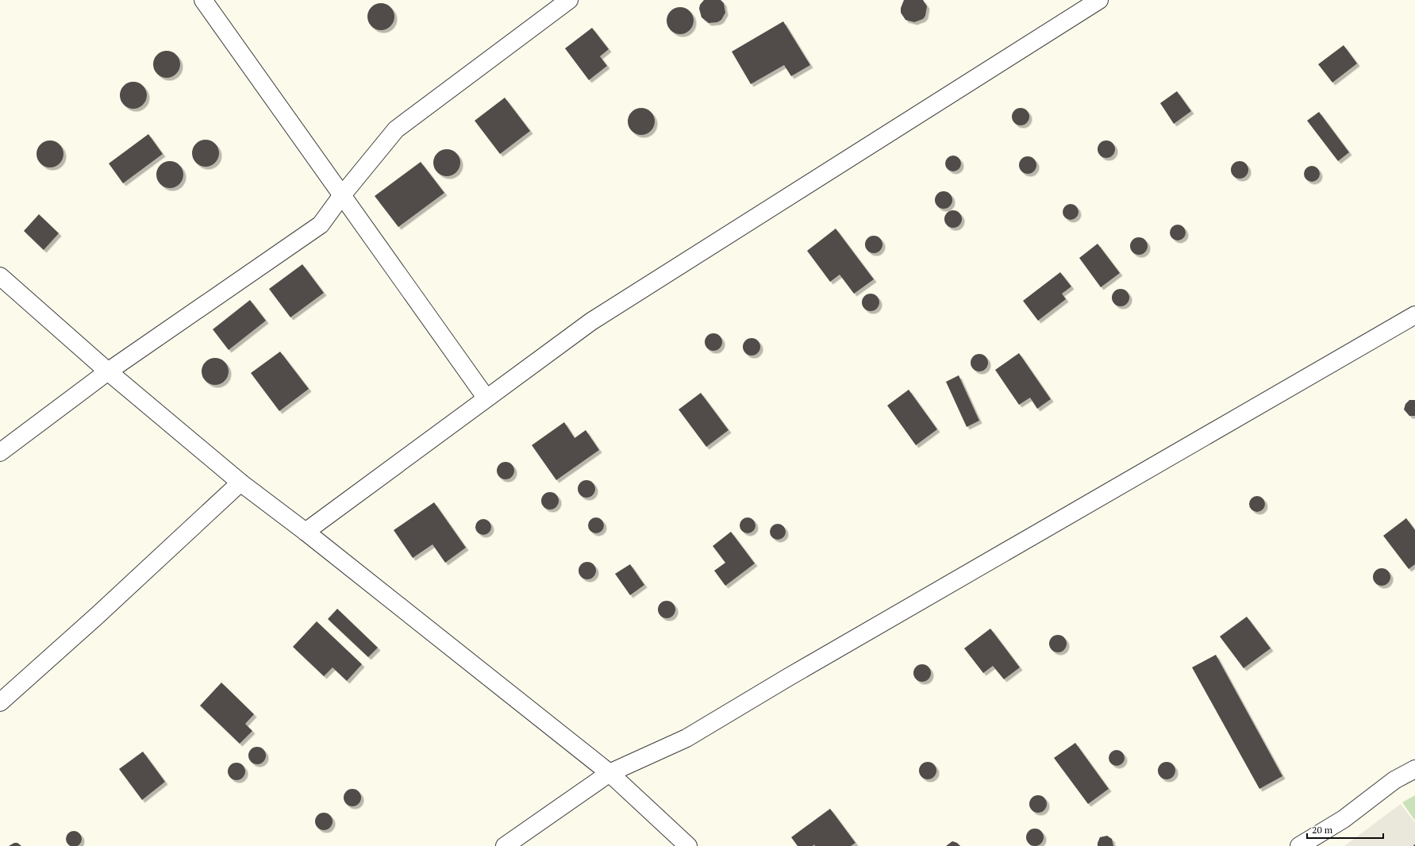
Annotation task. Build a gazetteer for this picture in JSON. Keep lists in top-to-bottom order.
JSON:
{
  "scale_bar": "20 m"
}
